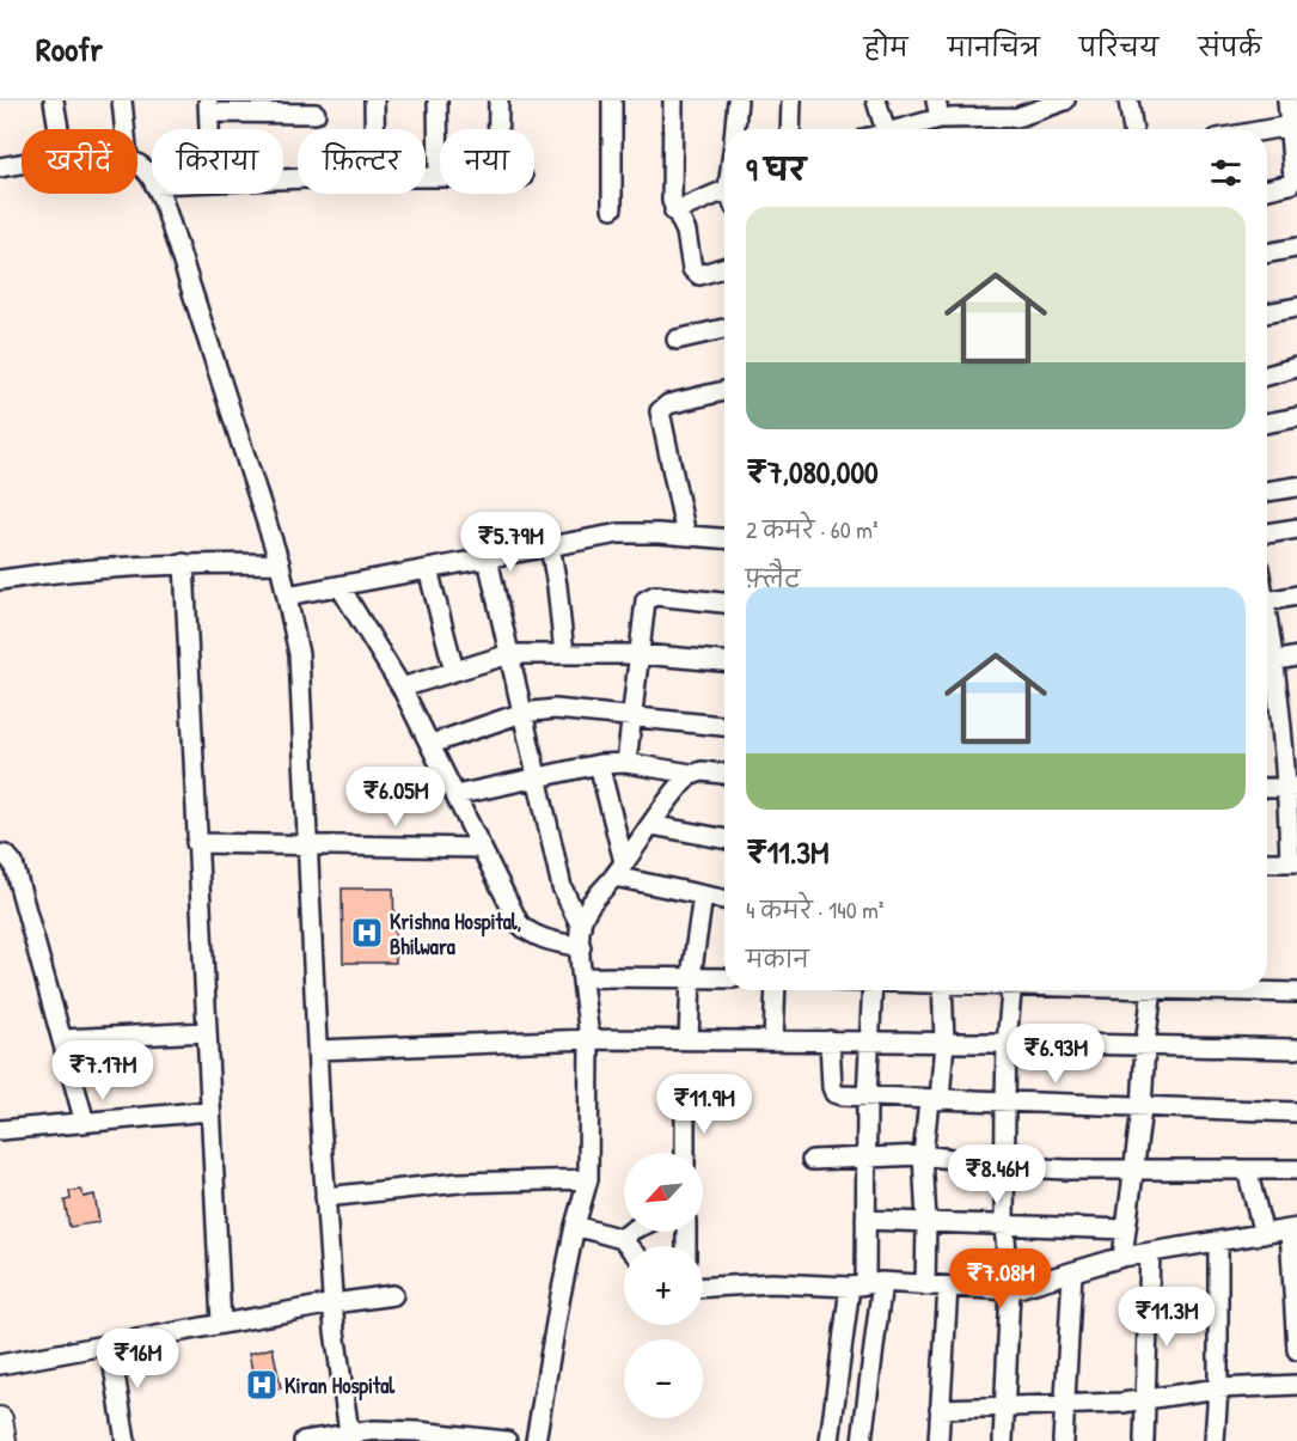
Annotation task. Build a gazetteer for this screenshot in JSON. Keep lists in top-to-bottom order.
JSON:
{
  "places": {
    "hospital": ["Krishna Hospital, Bhilwara", "Kiran Hospital"]
  },
  "north": "bottom left",
  "page": {
    "header": "Roofr",
    "nav": [
      "होम",
      "मानचित्र",
      "परिचय",
      "संपर्क"
    ],
    "chip": [
      "खरीदें",
      "किराया",
      "फ़िल्टर",
      "नया"
    ],
    "heading": "9 घर",
    "list": [
      {
        "name": "₹7,080,000",
        "note": "2 कमरे · 60 m² · फ़्लैट"
      },
      {
        "name": "₹11.3M",
        "note": "4 कमरे · 140 m² · मकान"
      }
    ],
    "price": [
      "₹5.79M",
      "₹6.05M",
      "₹6.93M",
      "₹7.17M",
      "₹11.9M",
      "₹8.46M",
      "₹7.08M",
      "₹11.3M",
      "₹16M"
    ],
    "map_buttons": ["+", "−"]
  }
}
